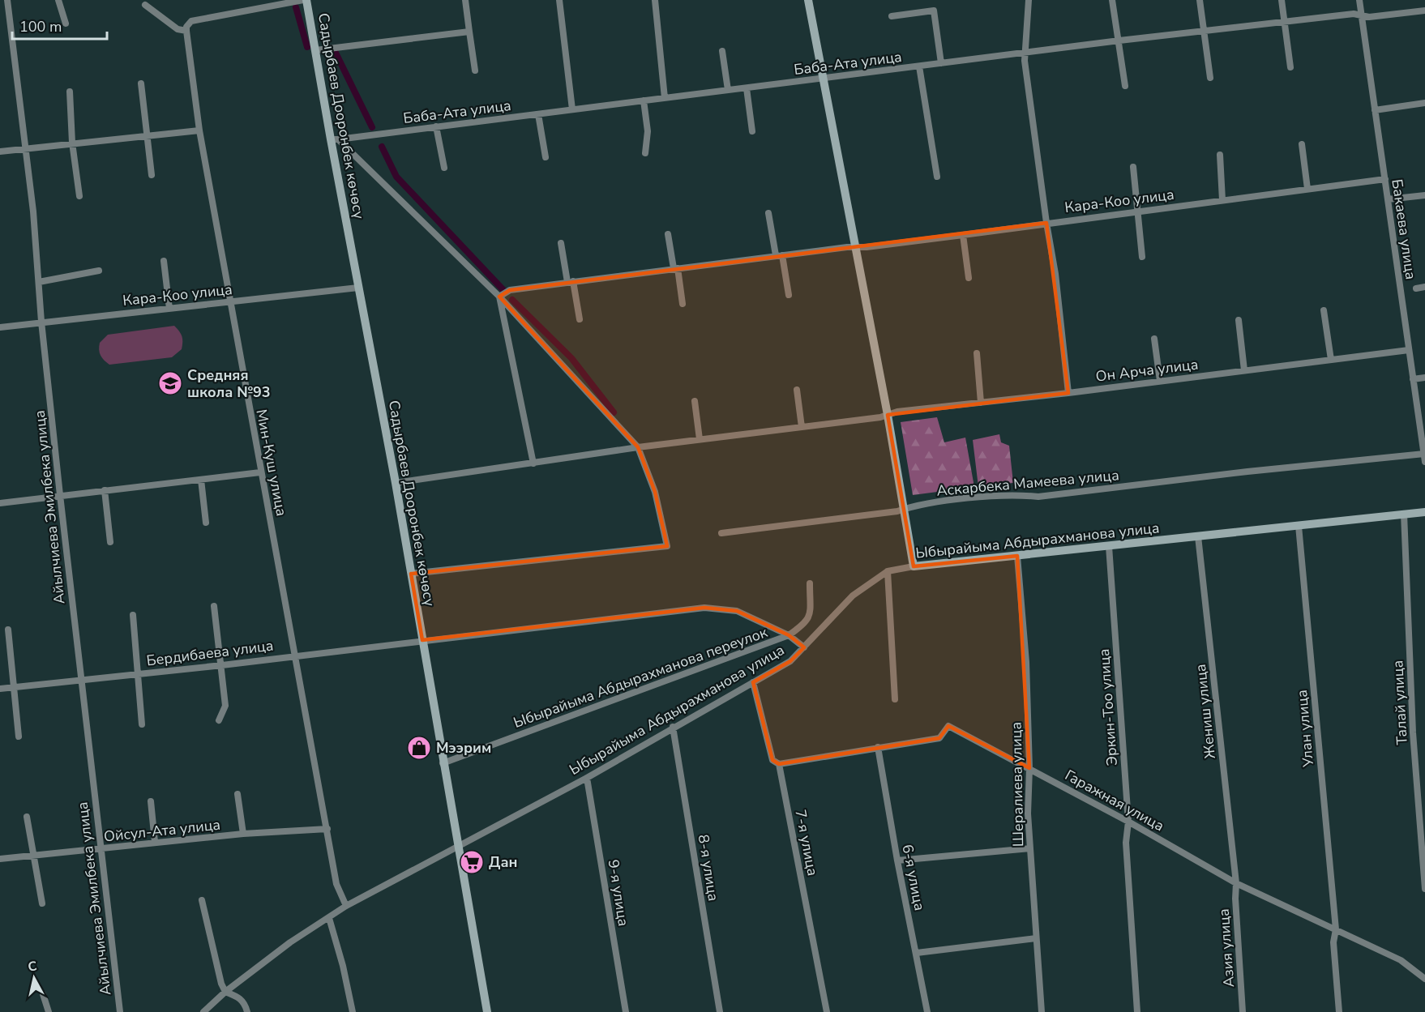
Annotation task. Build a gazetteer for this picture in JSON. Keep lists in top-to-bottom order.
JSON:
{
  "streets": {
    "street": [
      "Баба-Ата улица",
      "Садырбаев Дооронбек көчөсү",
      "Кара-Коо улица",
      "Бакаева улица",
      "Он Арча улица",
      "Мин-Куш улица",
      "Аскарбека Мамеева улица",
      "Айылчиева Эмилбека улица",
      "Ыбырайыма Абдырахманова улица",
      "Бердибаева улица",
      "Ыбырайыма Абдырахманова переулок",
      "Талай улица",
      "Эркин-Тоо улица",
      "Жениш улица",
      "Улан улица",
      "Шералиева улица",
      "Гаражная улица",
      "Ойсул-Ата улица",
      "7-я улица",
      "8-я улица",
      "6-я улица",
      "9-я улица",
      "Азия улица"
    ]
  },
  "crossings": [
    ["Баба-Ата улица", "Садырбаев Дооронбек көчөсү"],
    ["Баба-Ата улица", "Бакаева улица"],
    ["Садырбаев Дооронбек көчөсү", "Кара-Коо улица"],
    ["Садырбаев Дооронбек көчөсү", "Он Арча улица"],
    ["Садырбаев Дооронбек көчөсү", "Ыбырайыма Абдырахманова улица"],
    ["Садырбаев Дооронбек көчөсү", "Бердибаева улица"],
    ["Садырбаев Дооронбек көчөсү", "Ыбырайыма Абдырахманова переулок"],
    ["Кара-Коо улица", "Бакаева улица"],
    ["Кара-Коо улица", "Мин-Куш улица"],
    ["Кара-Коо улица", "Айылчиева Эмилбека улица"],
    ["Бакаева улица", "Он Арча улица"],
    ["Бакаева улица", "Аскарбека Мамеева улица"],
    ["Мин-Куш улица", "Ыбырайыма Абдырахманова улица"],
    ["Мин-Куш улица", "Бердибаева улица"],
    ["Мин-Куш улица", "Ойсул-Ата улица"],
    ["Айылчиева Эмилбека улица", "Бердибаева улица"],
    ["Айылчиева Эмилбека улица", "Ойсул-Ата улица"],
    ["Ыбырайыма Абдырахманова улица", "Бердибаева улица"],
    ["Ыбырайыма Абдырахманова улица", "Талай улица"],
    ["Ыбырайыма Абдырахманова улица", "Эркин-Тоо улица"],
    ["Ыбырайыма Абдырахманова улица", "Жениш улица"],
    ["Ыбырайыма Абдырахманова улица", "Улан улица"],
    ["Ыбырайыма Абдырахманова улица", "Шералиева улица"],
    ["Ыбырайыма Абдырахманова улица", "7-я улица"],
    ["Ыбырайыма Абдырахманова улица", "8-я улица"],
    ["Ыбырайыма Абдырахманова улица", "9-я улица"],
    ["Бердибаева улица", "Ыбырайыма Абдырахманова переулок"],
    ["Эркин-Тоо улица", "Гаражная улица"],
    ["Жениш улица", "Гаражная улица"],
    ["Жениш улица", "Азия улица"],
    ["Улан улица", "Гаражная улица"],
    ["Шералиева улица", "Гаражная улица"],
    ["Гаражная улица", "7-я улица"],
    ["Гаражная улица", "6-я улица"],
    ["Гаражная улица", "Азия улица"]
  ],
  "places": {
    "school or university": ["Средняя школа №93"],
    "shop": ["Мээрим"],
    "supermarket": ["Дан"]
  },
  "scale_bar": "100 m",
  "north": "top"
}
